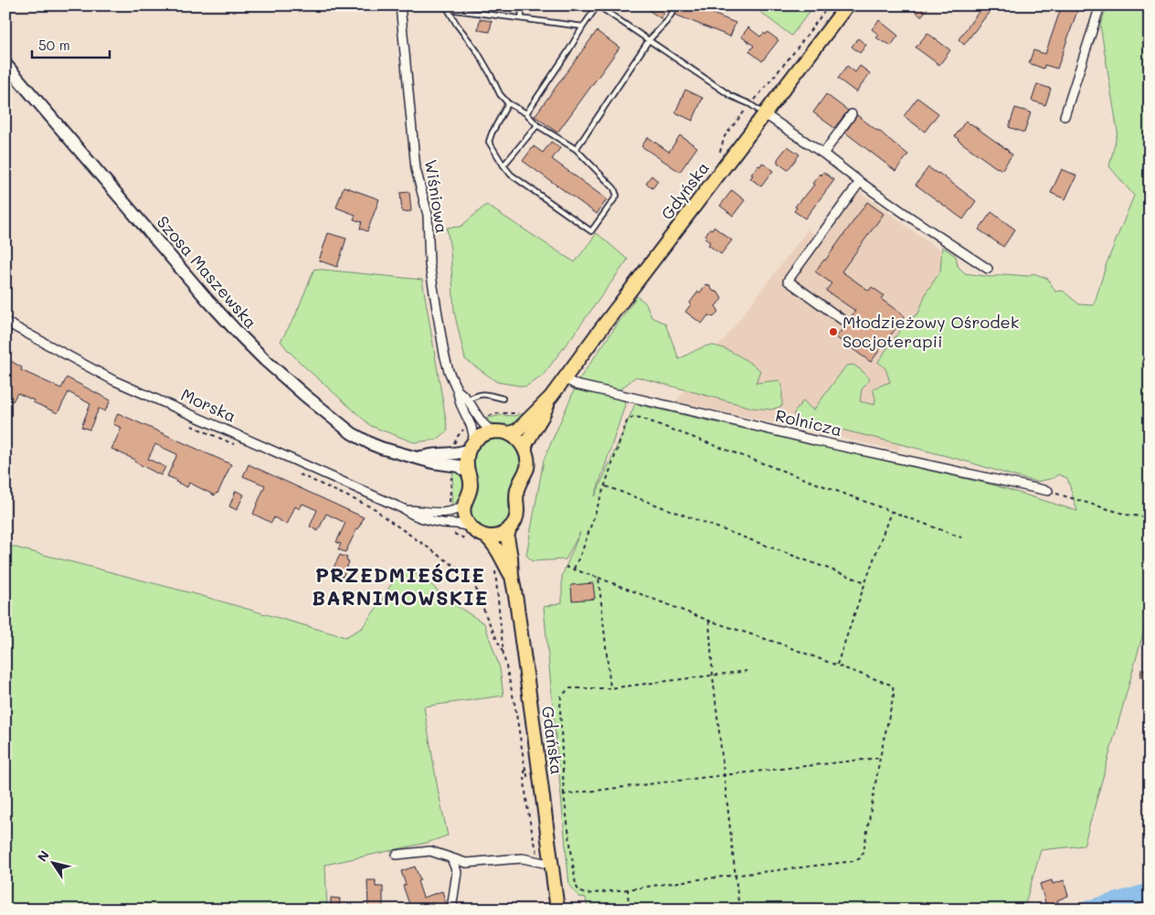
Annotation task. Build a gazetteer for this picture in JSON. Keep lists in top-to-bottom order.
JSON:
{
  "streets": {
    "main road": ["Gdyńska", "Szosa Maszewska", "Gdańska"],
    "street": ["Wiśniowa", "Morska", "Rolnicza"]
  },
  "crossings": [
    ["Gdyńska", "Rolnicza"],
    ["Gdyńska", "Gdańska"],
    ["Wiśniowa", "Szosa Maszewska"]
  ],
  "districts": ["PRZEDMIEŚCIE BARNIMOWSKIE"],
  "places": ["Młodzieżowy Ośrodek Socjoterapii"],
  "scale_bar": "50 m",
  "north": "top left"
}
